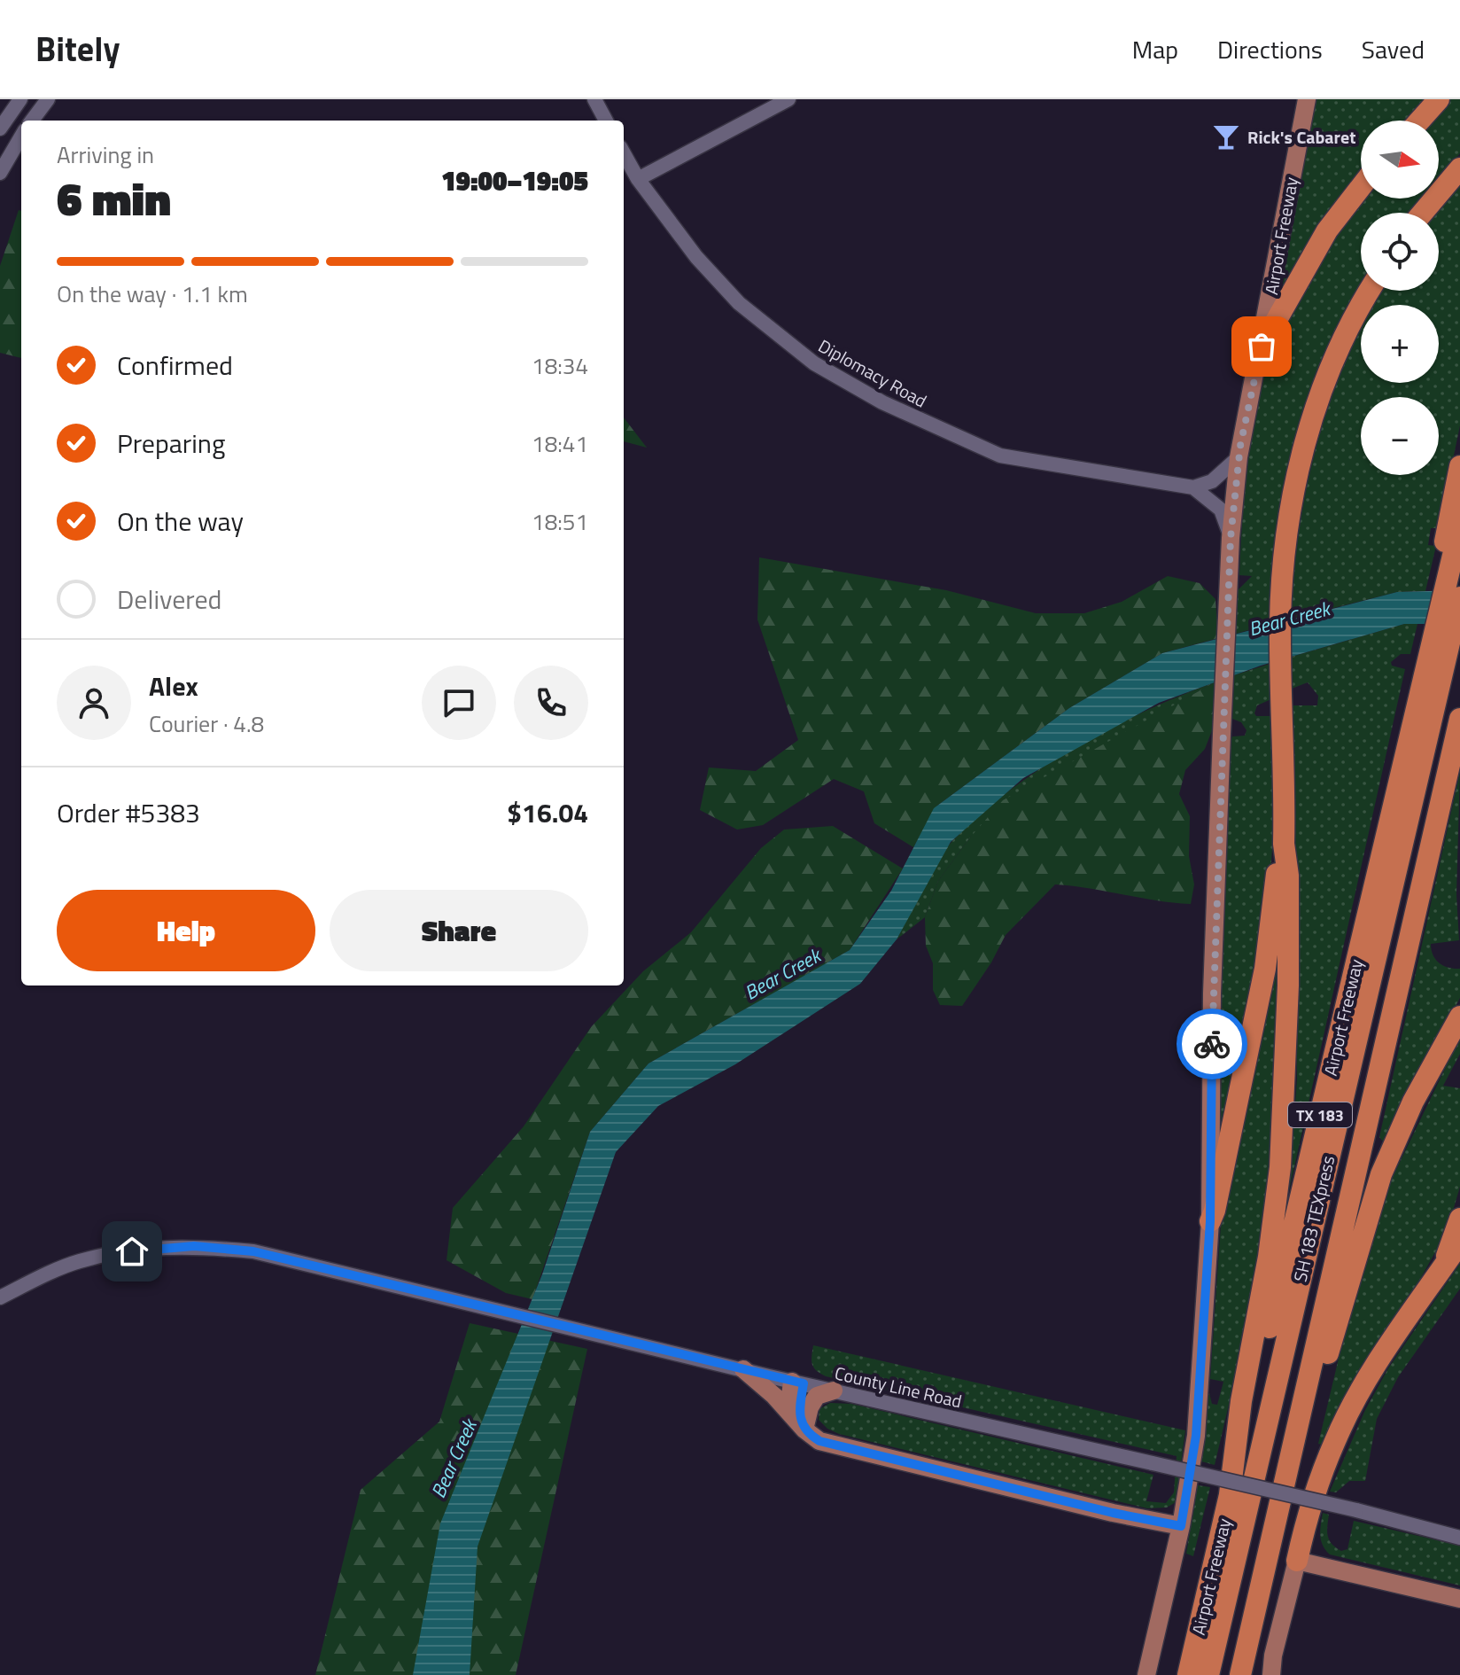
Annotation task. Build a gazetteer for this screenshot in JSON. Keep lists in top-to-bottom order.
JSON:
{
  "streets": {
    "highway": ["Airport Freeway", "TX 183", "SH 183 TEXpress"],
    "street": ["Diplomacy Road", "County Line Road"]
  },
  "crossings": [
    ["Airport Freeway", "Diplomacy Road"],
    ["Airport Freeway", "SH 183 TEXpress"]
  ],
  "water": ["Bear Creek"],
  "places": {
    "bar": ["Rick's Cabaret"]
  },
  "north": "right",
  "page": {
    "header": "Bitely",
    "nav": ["Map", "Directions", "Saved"],
    "map_buttons": ["+", "−"],
    "heading": ["6 min", "Arriving in", "19:00–19:05"],
    "panel": [
      "Alex",
      "Courier · 4.8",
      "Order #5383",
      "$16.04"
    ],
    "bar": "On the way · 1.1 km",
    "list": [
      ["Confirmed", "18:34"],
      ["Preparing", "18:41"],
      ["On the way", "18:51"],
      "Delivered"
    ],
    "buttons": ["Help", "Share"]
  }
}
